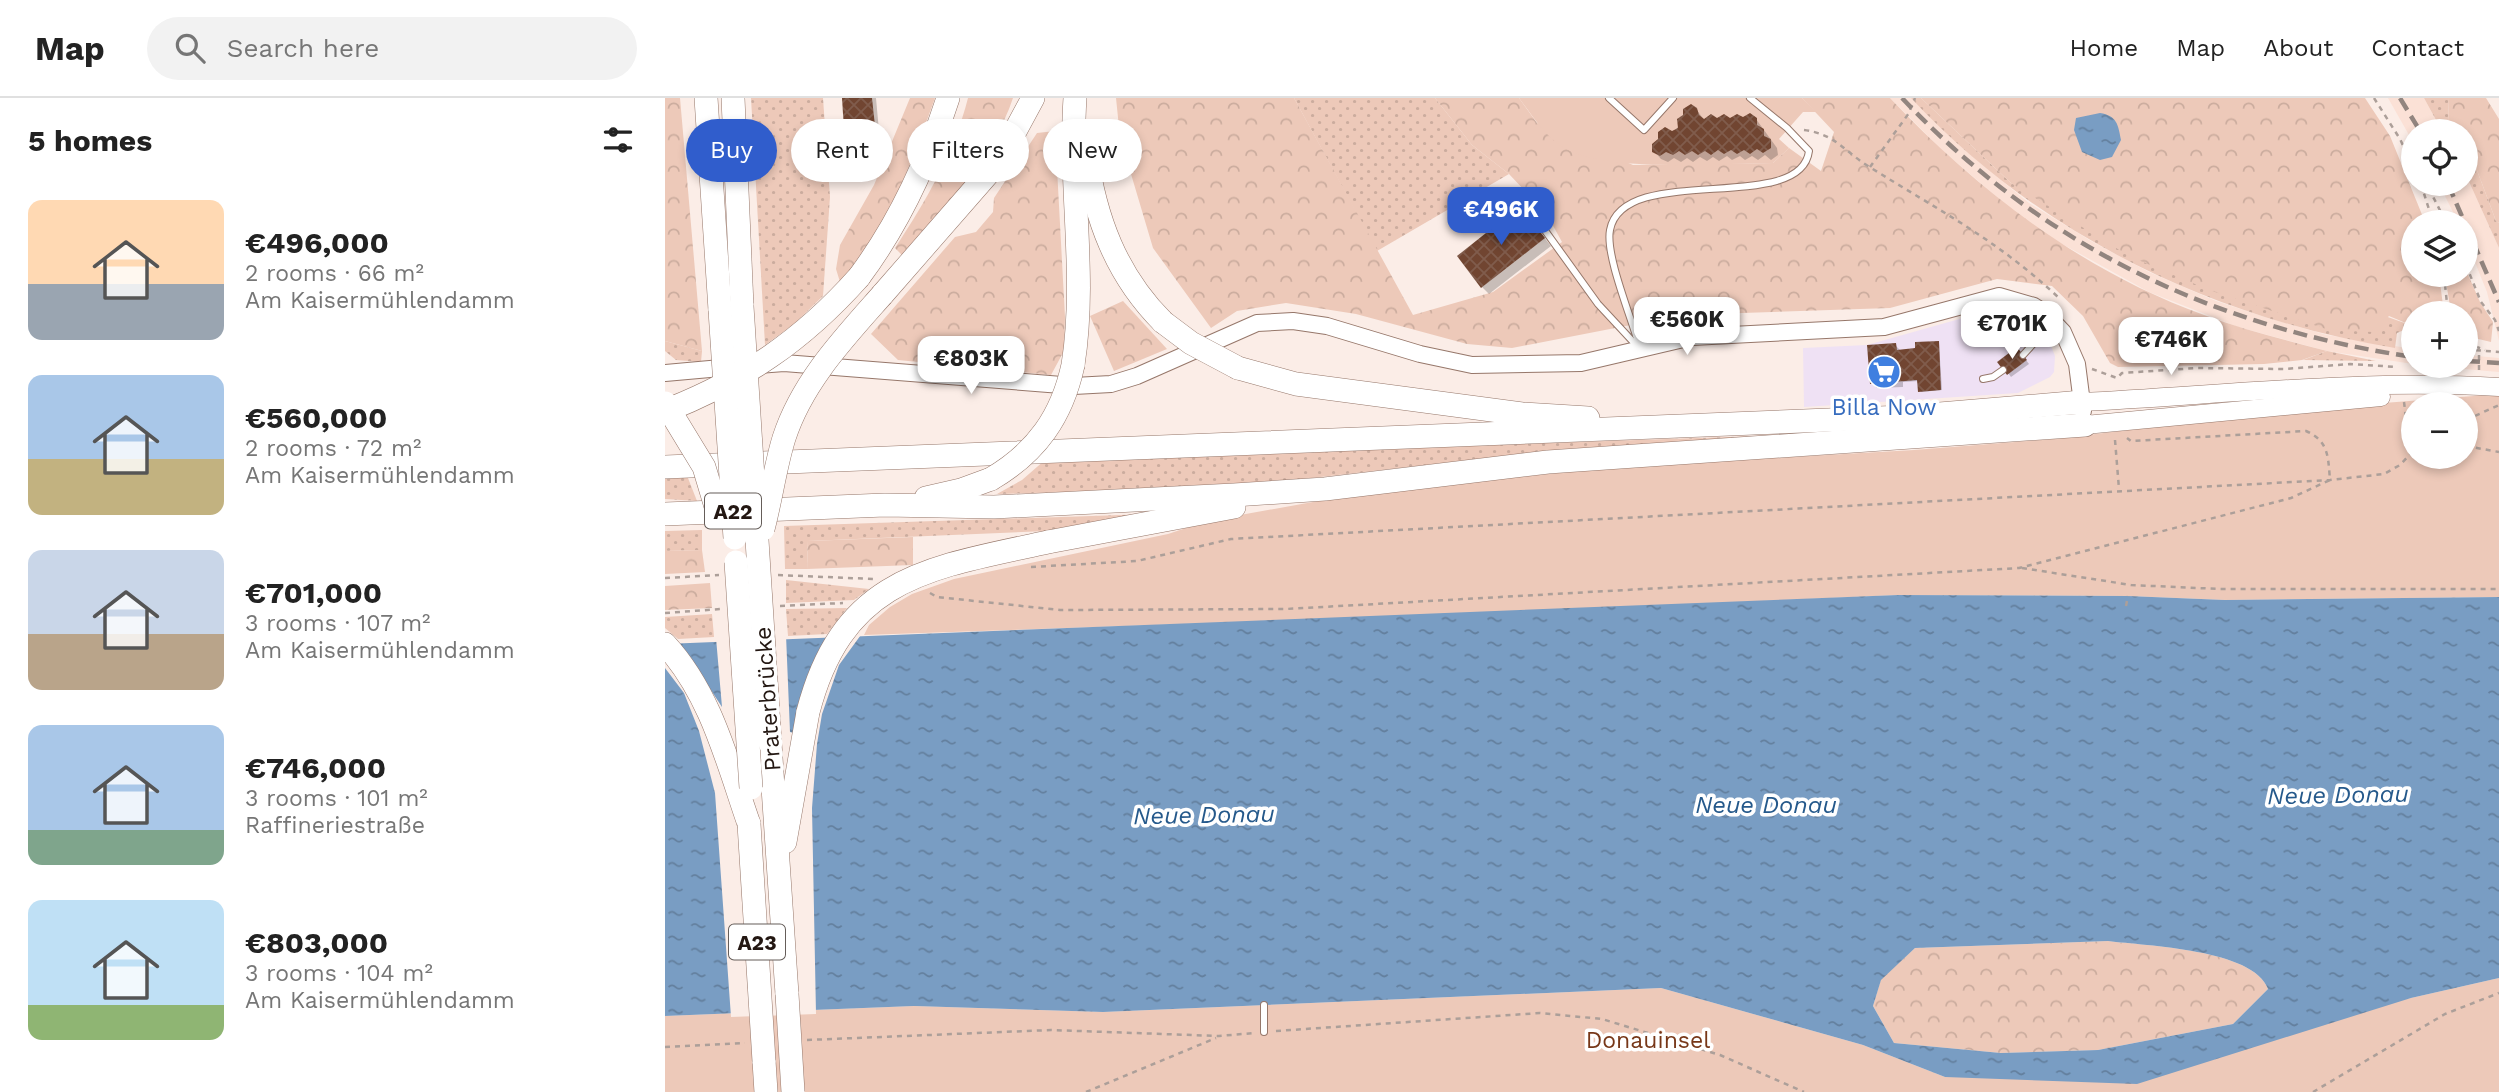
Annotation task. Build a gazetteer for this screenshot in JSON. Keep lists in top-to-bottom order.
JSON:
{
  "streets": {
    "highway": ["A22", "Praterbrücke", "A23"]
  },
  "crossings": [
    ["Praterbrücke", "A23"]
  ],
  "water": ["Neue Donau"],
  "parks": ["Donauinsel"],
  "places": {
    "supermarket": ["Billa Now"]
  },
  "page": {
    "header": "Map",
    "search": "Search here",
    "nav": [
      "Home",
      "Map",
      "About",
      "Contact"
    ],
    "heading": "5 homes",
    "map_buttons": ["+", "−"],
    "chip": [
      "Buy",
      "Rent",
      "Filters",
      "New"
    ],
    "list": [
      {
        "name": "€496,000",
        "note": "2 rooms · 66 m² · Am Kaisermühlendamm"
      },
      {
        "name": "€560,000",
        "note": "2 rooms · 72 m² · Am Kaisermühlendamm"
      },
      {
        "name": "€701,000",
        "note": "3 rooms · 107 m² · Am Kaisermühlendamm"
      },
      {
        "name": "€746,000",
        "note": "3 rooms · 101 m² · Raffineriestraße"
      },
      {
        "name": "€803,000",
        "note": "3 rooms · 104 m² · Am Kaisermühlendamm"
      }
    ],
    "price": [
      "€496K",
      "€560K",
      "€701K",
      "€746K",
      "€803K"
    ]
  }
}
